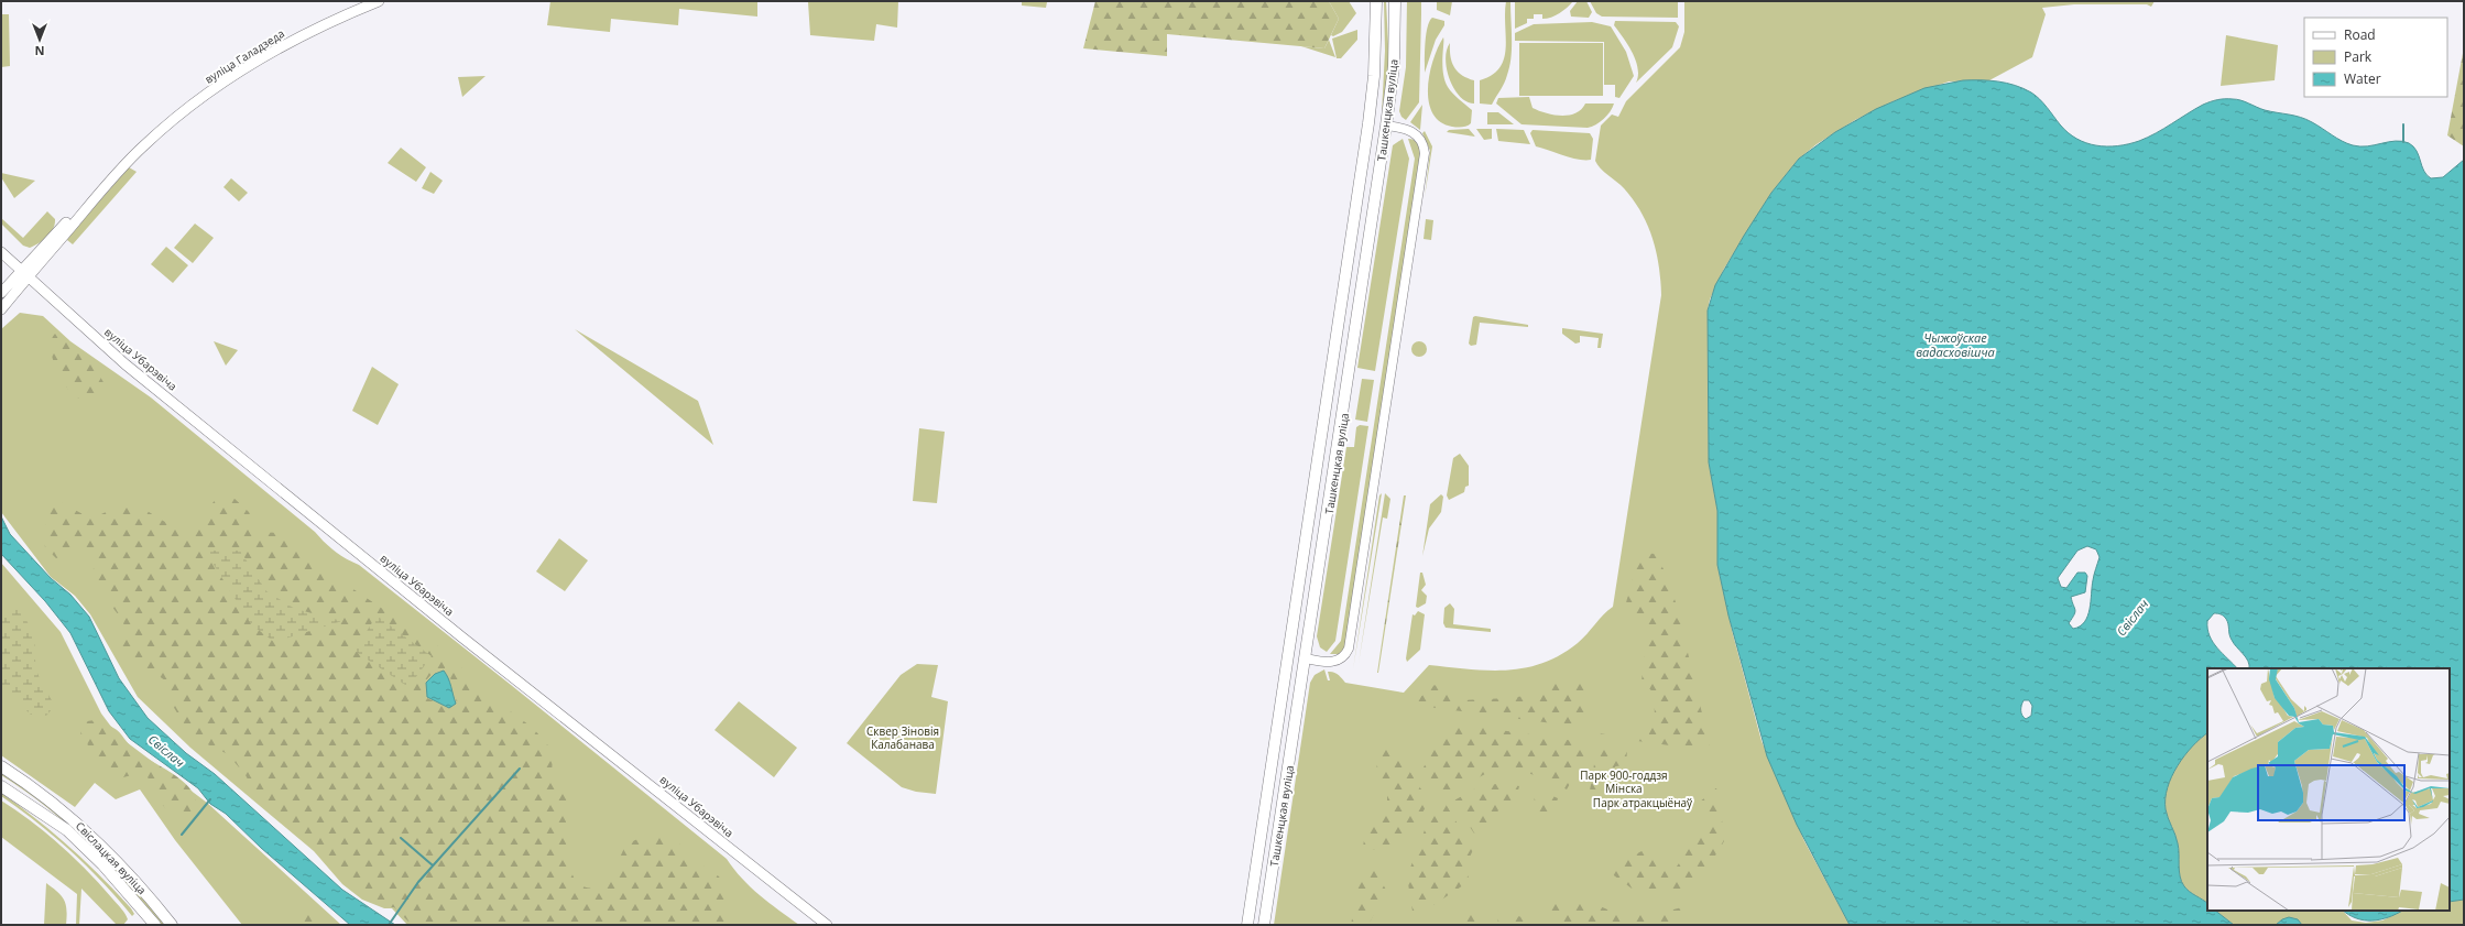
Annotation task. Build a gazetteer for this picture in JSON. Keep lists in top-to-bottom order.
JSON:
{
  "streets": {
    "main road": [
      "вуліца Галадзеда",
      "Ташкенцкая вуліца",
      "вуліца Убарэвіча",
      "Свіслацкая вуліца"
    ]
  },
  "crossings": [
    ["вуліца Галадзеда", "вуліца Убарэвіча"]
  ],
  "water": ["Чыжоўскае вадасховішча", "Свіслач"],
  "parks": ["Сквер Зіновія Калабанава", "Парк 900-годдзя Мінска", "Парк атракцыёнаў"],
  "legend": ["Road", "Park", "Water"],
  "north": "bottom"
}
